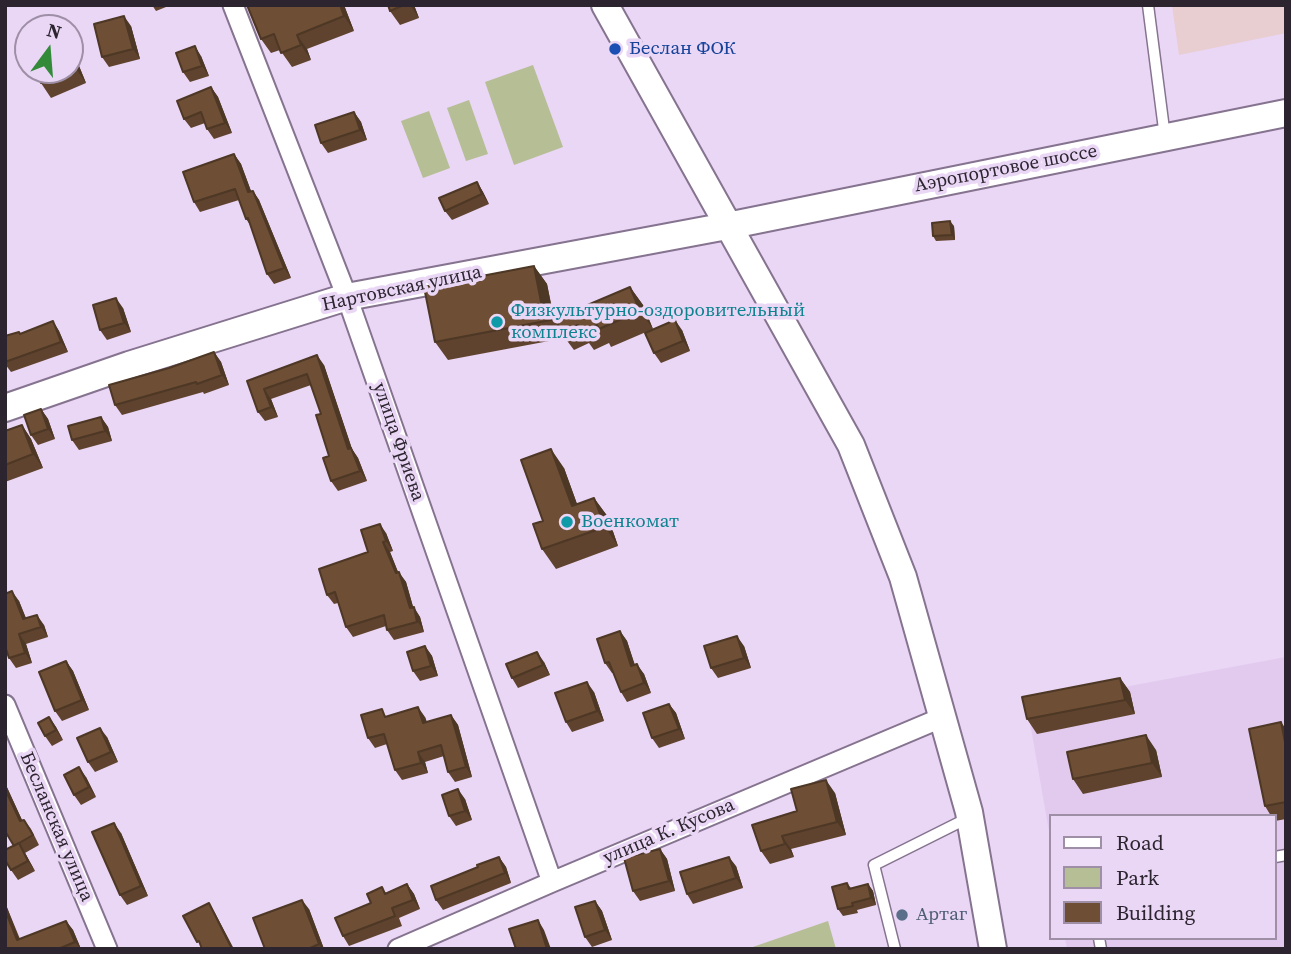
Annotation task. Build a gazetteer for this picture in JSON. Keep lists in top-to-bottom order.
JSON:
{
  "streets": {
    "main road": ["Аэропортовое шоссе", "Нартовская улица"],
    "street": ["улица Фриева", "Бесланская улица", "улица К. Кусова"]
  },
  "crossings": [
    ["Аэропортовое шоссе", "Нартовская улица"],
    ["Нартовская улица", "улица Фриева"],
    ["улица Фриева", "улица К. Кусова"]
  ],
  "places": [
    "Беслан ФОК",
    "Физкультурно-оздоровительный комплекс",
    "Военкомат",
    "Артаг"
  ],
  "legend": ["Road", "Park", "Building"],
  "north": "top"
}
